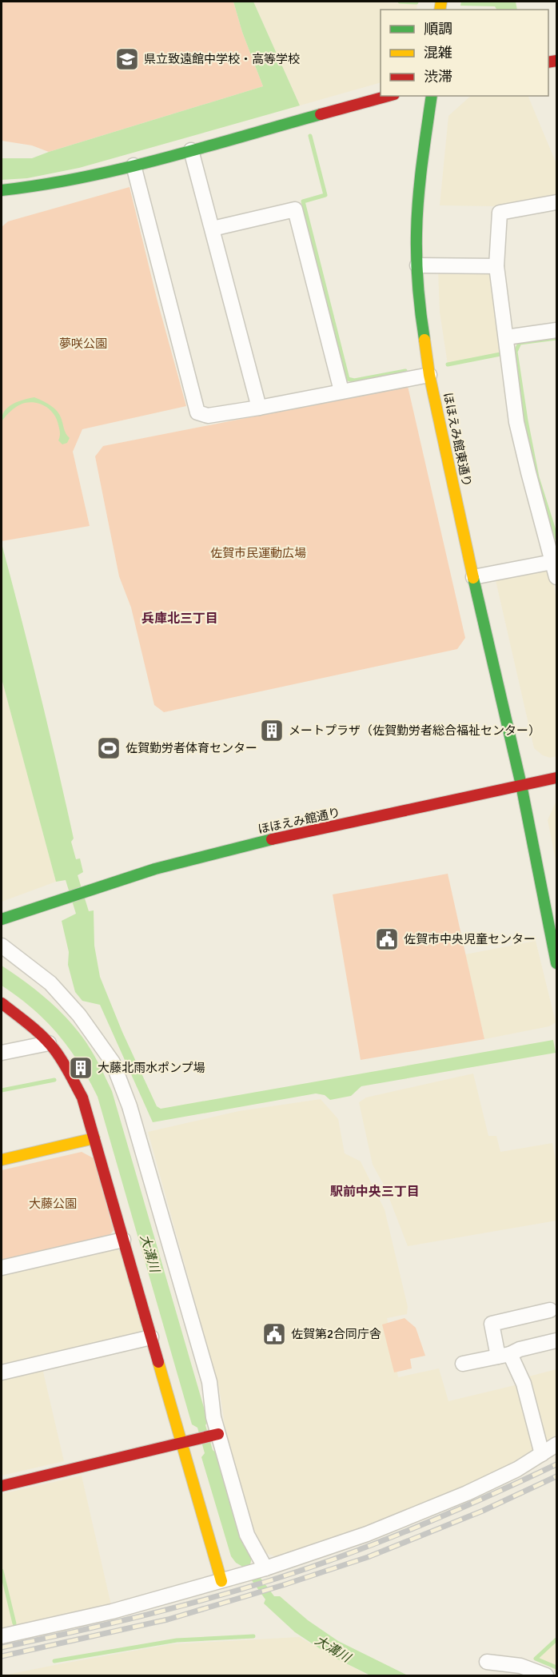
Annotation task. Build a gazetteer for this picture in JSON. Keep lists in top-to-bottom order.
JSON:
{
  "streets": {
    "street": ["ほほえみ館東通り", "ほほえみ館通り"]
  },
  "crossings": [
    ["ほほえみ館東通り", "ほほえみ館通り"]
  ],
  "districts": ["兵庫北三丁目", "駅前中央三丁目"],
  "water": ["大溝川"],
  "parks": ["夢咲公園", "佐賀市民運動広場", "大藤公園"],
  "places": {
    "school or university": ["県立致遠館中学校・高等学校"],
    "building": ["メートプラザ（佐賀勤労者総合福祉センター）", "大藤北雨水ポンプ場"],
    "sports": ["佐賀勤労者体育センター"],
    "public building": ["佐賀市中央児童センター", "佐賀第2合同庁舎"]
  },
  "legend": ["順調", "混雑", "渋滞"]
}
